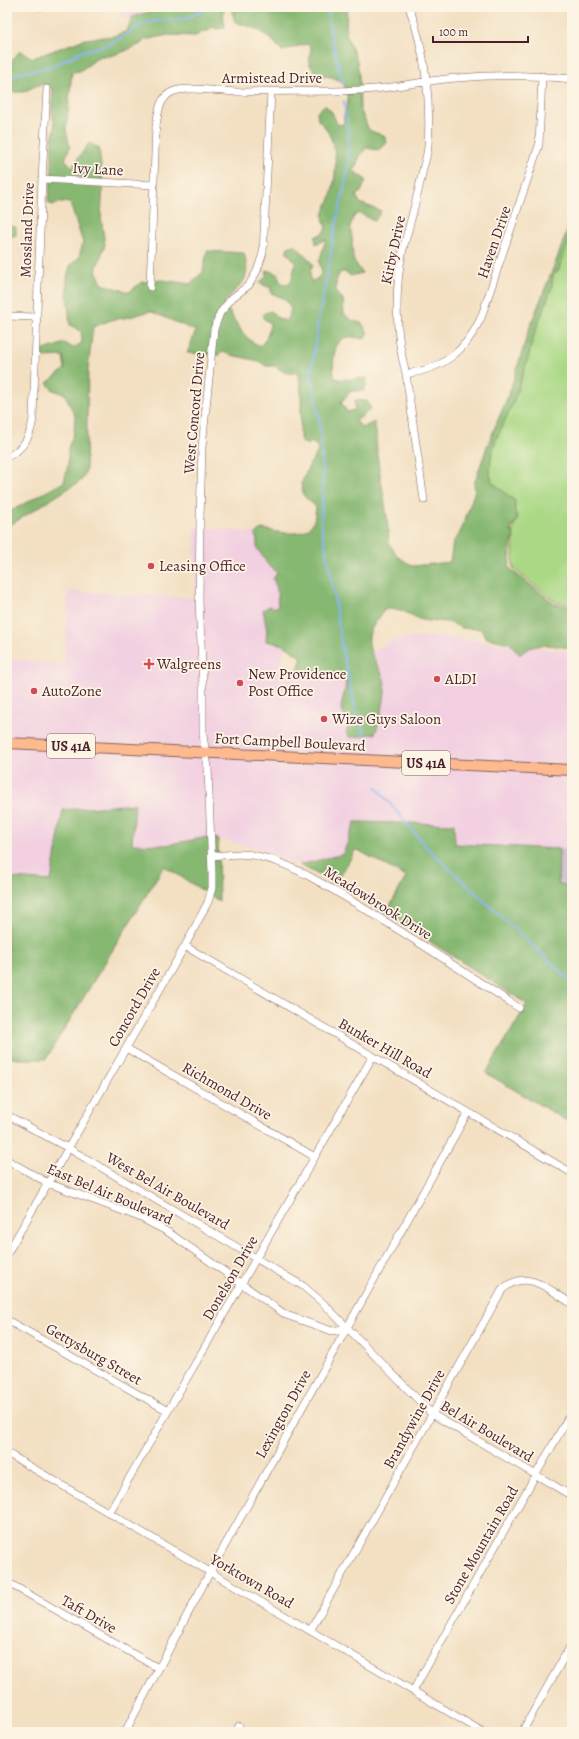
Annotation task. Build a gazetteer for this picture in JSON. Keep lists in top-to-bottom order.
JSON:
{
  "streets": {
    "highway": ["Fort Campbell Boulevard", "US 41A"],
    "street": [
      "Armistead Drive",
      "Ivy Lane",
      "Mossland Drive",
      "Haven Drive",
      "Kirby Drive",
      "West Concord Drive",
      "Meadowbrook Drive",
      "Concord Drive",
      "Bunker Hill Road",
      "Richmond Drive",
      "West Bel Air Boulevard",
      "East Bel Air Boulevard",
      "Donelson Drive",
      "Gettysburg Street",
      "Lexington Drive",
      "Brandywine Drive",
      "Bel Air Boulevard",
      "Stone Mountain Road",
      "Yorktown Road",
      "Taft Drive"
    ]
  },
  "crossings": [
    ["Armistead Drive", "Ivy Lane"],
    ["Armistead Drive", "Haven Drive"],
    ["Armistead Drive", "Kirby Drive"],
    ["Armistead Drive", "West Concord Drive"],
    ["Ivy Lane", "Mossland Drive"],
    ["Haven Drive", "Kirby Drive"],
    ["West Concord Drive", "Fort Campbell Boulevard"],
    ["West Concord Drive", "Concord Drive"],
    ["Fort Campbell Boulevard", "Concord Drive"],
    ["Meadowbrook Drive", "Concord Drive"],
    ["Concord Drive", "Bunker Hill Road"],
    ["Concord Drive", "Richmond Drive"],
    ["Concord Drive", "West Bel Air Boulevard"],
    ["Concord Drive", "East Bel Air Boulevard"],
    ["Bunker Hill Road", "Donelson Drive"],
    ["Bunker Hill Road", "Lexington Drive"],
    ["Richmond Drive", "Donelson Drive"],
    ["West Bel Air Boulevard", "East Bel Air Boulevard"],
    ["West Bel Air Boulevard", "Donelson Drive"],
    ["West Bel Air Boulevard", "Lexington Drive"],
    ["West Bel Air Boulevard", "Bel Air Boulevard"],
    ["East Bel Air Boulevard", "Donelson Drive"],
    ["East Bel Air Boulevard", "Lexington Drive"],
    ["East Bel Air Boulevard", "Bel Air Boulevard"],
    ["Donelson Drive", "Gettysburg Street"],
    ["Donelson Drive", "Yorktown Road"],
    ["Lexington Drive", "Bel Air Boulevard"],
    ["Lexington Drive", "Yorktown Road"],
    ["Lexington Drive", "Taft Drive"],
    ["Brandywine Drive", "Bel Air Boulevard"],
    ["Brandywine Drive", "Yorktown Road"],
    ["Bel Air Boulevard", "Stone Mountain Road"],
    ["Stone Mountain Road", "Yorktown Road"]
  ],
  "places": {
    "other": [
      "Leasing Office",
      "ALDI",
      "New Providence Post Office",
      "AutoZone",
      "Wize Guys Saloon"
    ],
    "health": ["Walgreens"]
  },
  "scale_bar": "100 m"
}
